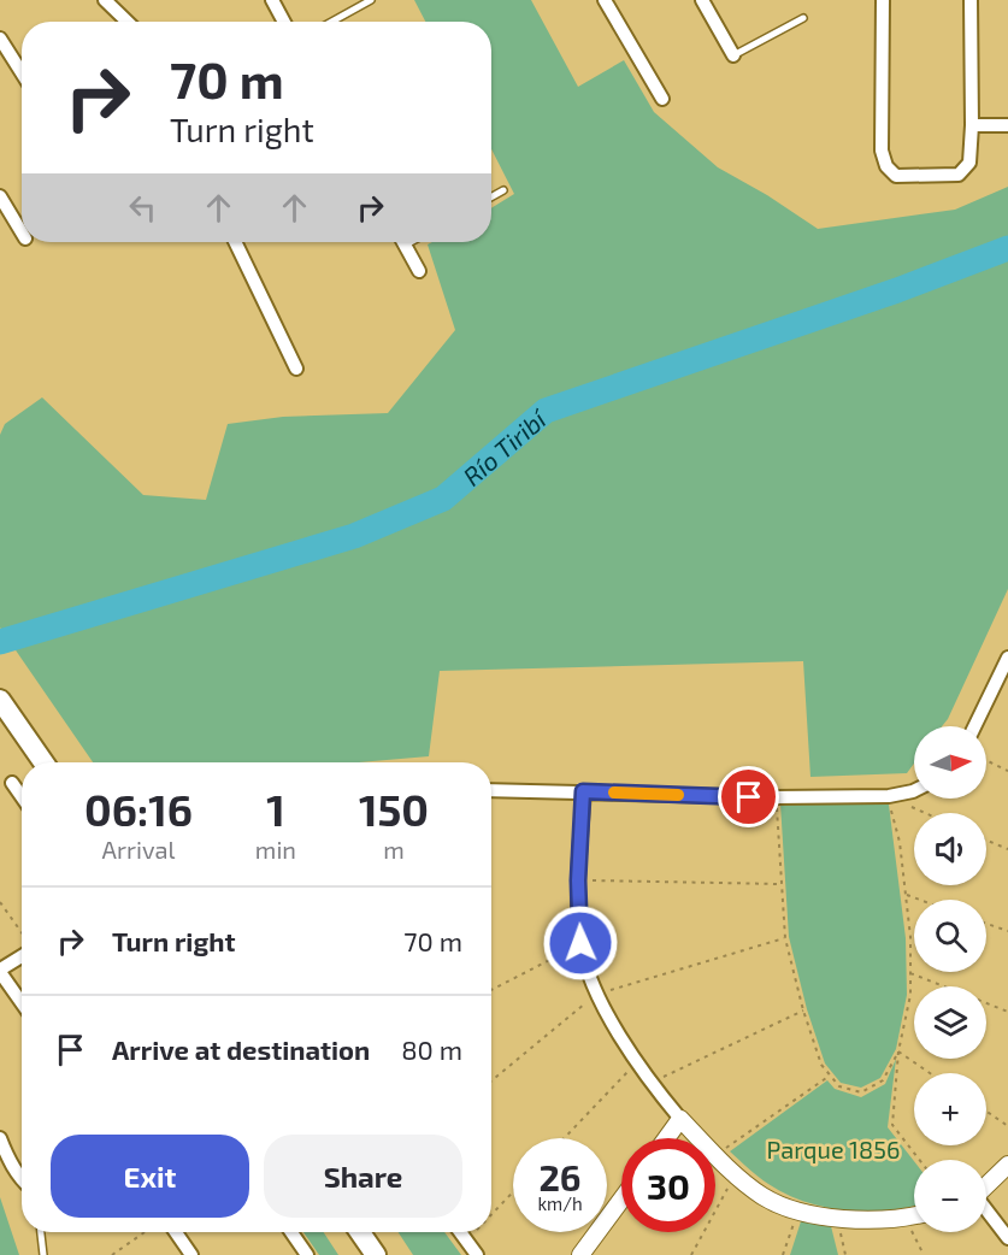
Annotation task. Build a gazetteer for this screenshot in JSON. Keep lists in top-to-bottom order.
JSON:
{
  "water": ["Río Tiribí"],
  "parks": ["Parque 1856"],
  "north": "right",
  "page": {
    "turn": ["70 m", "Turn right"],
    "map_buttons": ["+", "−"],
    "eta": [
      "06:16",
      "Arrival",
      "1",
      "min",
      "150",
      "m"
    ],
    "list": [
      {
        "name": "Turn right",
        "value": "70 m"
      },
      {
        "name": "Arrive at destination",
        "value": "80 m"
      }
    ],
    "buttons": ["Exit", "Share"],
    "speed": "26 km/h",
    "limit": "30"
  }
}
